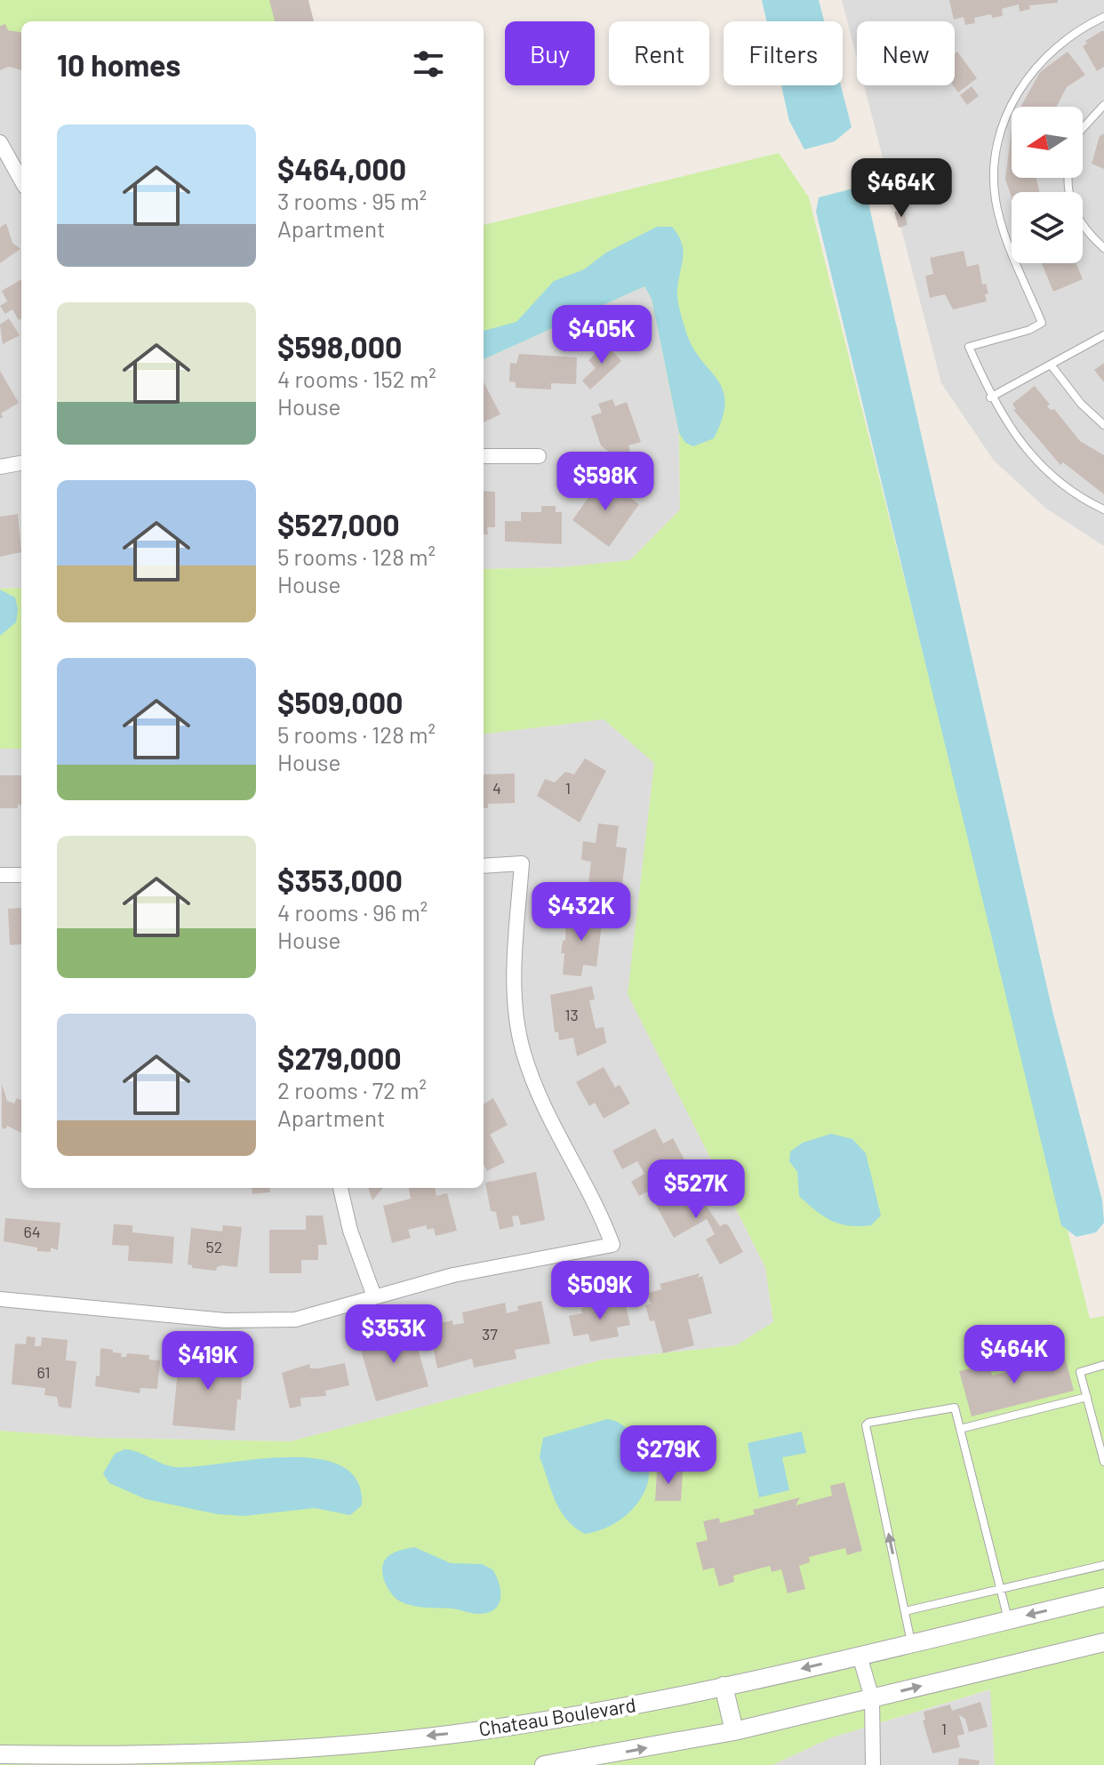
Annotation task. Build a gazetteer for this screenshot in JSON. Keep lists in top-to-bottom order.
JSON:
{
  "streets": {
    "street": ["Chateau Boulevard"]
  },
  "house_numbers": [
    "4",
    "1",
    "13",
    "64",
    "52",
    "37",
    "61",
    "1"
  ],
  "north": "left",
  "page": {
    "chip": [
      "Buy",
      "Rent",
      "Filters",
      "New"
    ],
    "heading": "10 homes",
    "list": [
      {
        "name": "$464,000",
        "note": "3 rooms · 95 m² · Apartment"
      },
      {
        "name": "$598,000",
        "note": "4 rooms · 152 m² · House"
      },
      {
        "name": "$527,000",
        "note": "5 rooms · 128 m² · House"
      },
      {
        "name": "$509,000",
        "note": "5 rooms · 128 m² · House"
      },
      {
        "name": "$353,000",
        "note": "4 rooms · 96 m² · House"
      },
      {
        "name": "$279,000",
        "note": "2 rooms · 72 m² · Apartment"
      }
    ],
    "price": [
      "$464K",
      "$405K",
      "$598K",
      "$432K",
      "$527K",
      "$509K",
      "$353K",
      "$464K",
      "$419K",
      "$279K"
    ]
  }
}
